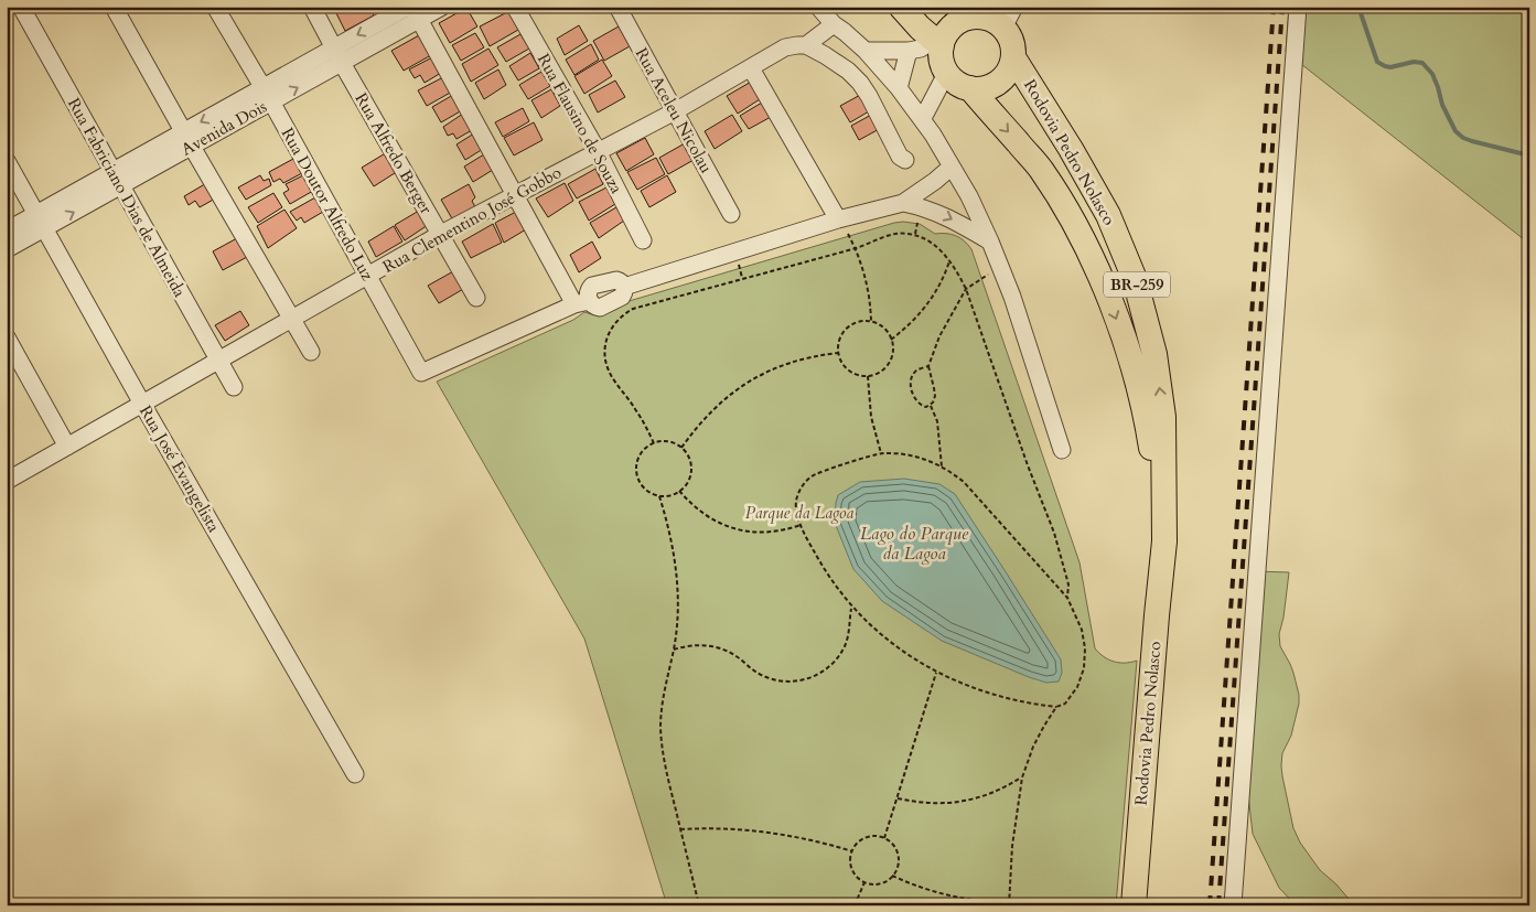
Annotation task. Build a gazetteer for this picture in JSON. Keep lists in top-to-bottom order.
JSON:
{
  "streets": {
    "highway": ["Rodovia Pedro Nolasco", "BR-259"],
    "street": [
      "Rua Aceleu Nicolau",
      "Rua Flausino de Souza",
      "Avenida Dois",
      "Rua Alfredo Berger",
      "Rua Fabriciano Dias de Almeida",
      "Rua Doutor Alfredo Luz",
      "Rua Clementino José Gobbo",
      "Rua José Evangelista"
    ]
  },
  "crossings": [
    ["Rua Aceleu Nicolau", "Rua Clementino José Gobbo"],
    ["Rua Flausino de Souza", "Rua Clementino José Gobbo"],
    ["Avenida Dois", "Rua Alfredo Berger"],
    ["Avenida Dois", "Rua Fabriciano Dias de Almeida"],
    ["Avenida Dois", "Rua Doutor Alfredo Luz"],
    ["Avenida Dois", "Rua José Evangelista"],
    ["Rua Alfredo Berger", "Rua Clementino José Gobbo"],
    ["Rua Fabriciano Dias de Almeida", "Rua Clementino José Gobbo"],
    ["Rua Doutor Alfredo Luz", "Rua Clementino José Gobbo"],
    ["Rua Clementino José Gobbo", "Rua José Evangelista"]
  ],
  "water": ["Lago do Parque da Lagoa"],
  "parks": ["Parque da Lagoa"]
}
